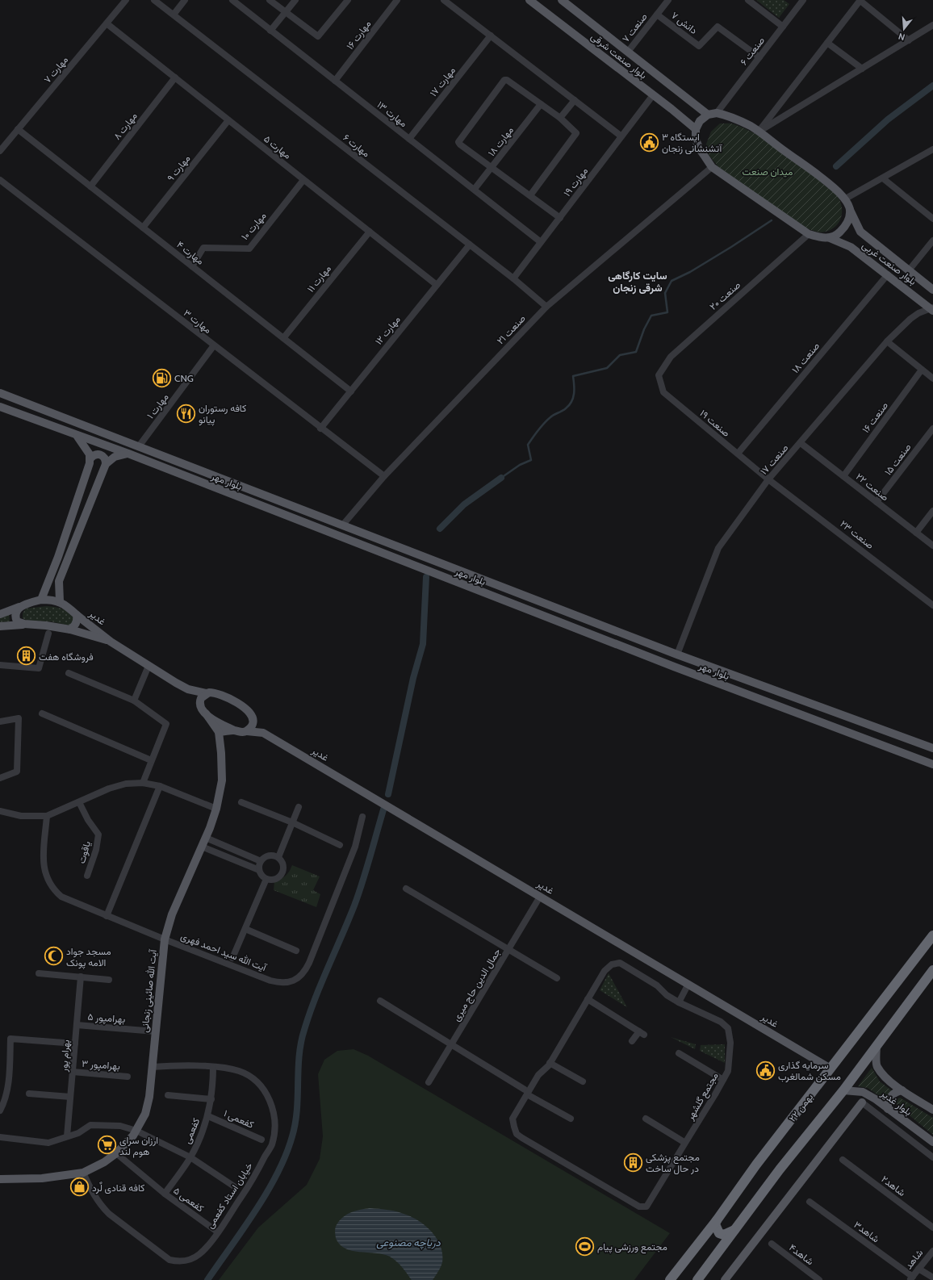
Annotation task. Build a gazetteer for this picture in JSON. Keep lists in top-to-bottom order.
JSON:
{
  "streets": {
    "highway": ["۲۲ بهمن"],
    "main road": [
      "بلوار صنعت شرقی",
      "بلوار صنعت غربی",
      "بلوار مهر",
      "غدیر",
      "آیت الله صائینی زنجانی",
      "بلوار غدیر"
    ],
    "street": [
      "دانش ۷",
      "صنعت ۷",
      "مهارت ۱۶",
      "صنعت ۶",
      "مهارت ۷",
      "مهارت ۱۷",
      "مهارت ۱۳",
      "مهارت ۸",
      "مهارت ۱۸",
      "مهارت ۶",
      "مهارت ۵",
      "مهارت ۹",
      "مهارت ۱۹",
      "مهارت ۱۰",
      "مهارت ۴",
      "مهارت ۱۱",
      "صنعت ۲۰",
      "مهارت ۳",
      "صنعت ۲۱",
      "مهارت ۱۲",
      "صنعت ۱۸",
      "مهارت ۱",
      "صنعت ۱۶",
      "صنعت ۱۹",
      "صنعت ۱۷",
      "صنعت ۱۵",
      "صنعت ۲۲",
      "صنعت ۲۳",
      "یاقوت",
      "آیت الله سید احمد فهری",
      "جمال الدین حاج میری",
      "بهرامپور ۵",
      "بهرام پور",
      "بهرامپور ۳",
      "مجتمع گلشهر",
      "کفعمی ۱",
      "کفعمی",
      "شاهد۲",
      "خیابان استاد کفعمی",
      "کفعمی ۵",
      "شاهد۳",
      "شاهد۴",
      "شاهد"
    ]
  },
  "crossings": [
    ["دانش ۷", "صنعت ۷"],
    ["دانش ۷", "صنعت ۶"],
    ["صنعت ۷", "بلوار صنعت شرقی"],
    ["مهارت ۱۶", "مهارت ۱۳"],
    ["بلوار صنعت شرقی", "مهارت ۱۹"],
    ["مهارت ۷", "مهارت ۵"],
    ["مهارت ۷", "مهارت ۴"],
    ["مهارت ۱۷", "مهارت ۱۳"],
    ["مهارت ۱۳", "مهارت ۱۸"],
    ["مهارت ۱۳", "مهارت ۱۹"],
    ["مهارت ۸", "مهارت ۵"],
    ["مهارت ۸", "مهارت ۴"],
    ["مهارت ۶", "مهارت ۱۹"],
    ["مهارت ۶", "صنعت ۲۱"],
    ["مهارت ۶", "مهارت ۱۲"],
    ["مهارت ۵", "مهارت ۹"],
    ["مهارت ۵", "مهارت ۱۰"],
    ["مهارت ۵", "مهارت ۱۱"],
    ["مهارت ۵", "مهارت ۱۲"],
    ["مهارت ۹", "مهارت ۴"],
    ["مهارت ۱۰", "مهارت ۴"],
    ["مهارت ۴", "مهارت ۱۱"],
    ["مهارت ۴", "مهارت ۱۲"],
    ["بلوار صنعت غربی", "صنعت ۱۸"],
    ["بلوار صنعت غربی", "صنعت ۱۷"],
    ["صنعت ۲۰", "صنعت ۱۹"],
    ["مهارت ۳", "صنعت ۲۱"],
    ["مهارت ۳", "مهارت ۱۲"],
    ["مهارت ۳", "مهارت ۱"],
    ["صنعت ۲۱", "بلوار مهر"],
    ["صنعت ۱۸", "صنعت ۱۹"],
    ["مهارت ۱", "بلوار مهر"],
    ["صنعت ۱۶", "صنعت ۲۲"],
    ["صنعت ۱۹", "صنعت ۱۷"],
    ["صنعت ۱۹", "صنعت ۲۳"],
    ["صنعت ۱۷", "بلوار مهر"],
    ["صنعت ۱۷", "صنعت ۲۲"],
    ["صنعت ۱۷", "صنعت ۲۳"],
    ["صنعت ۱۵", "صنعت ۲۲"],
    ["غدیر", "جمال الدین حاج میری"],
    ["غدیر", "آیت الله صائینی زنجانی"],
    ["غدیر", "۲۲ بهمن"],
    ["آیت الله سید احمد فهری", "آیت الله صائینی زنجانی"],
    ["آیت الله صائینی زنجانی", "بهرامپور ۵"],
    ["آیت الله صائینی زنجانی", "خیابان استاد کفعمی"],
    ["آیت الله صائینی زنجانی", "کفعمی ۵"],
    ["بهرامپور ۵", "بهرام پور"],
    ["بهرام پور", "بهرامپور ۳"],
    ["کفعمی ۱", "کفعمی"],
    ["کفعمی", "خیابان استاد کفعمی"],
    ["کفعمی", "کفعمی ۵"],
    ["خیابان استاد کفعمی", "کفعمی ۵"],
    ["شاهد۳", "شاهد"]
  ],
  "districts": ["سایت کارگاهی شرقی زنجان"],
  "water": ["دریاچه مصنوعی"],
  "parks": ["میدان صنعت"],
  "places": {
    "public building": ["ایستگاه ۳ آتشنشانی زنجان", "سرمایه گذاری مسکن شمالغرب"],
    "fuel station": ["CNG"],
    "restaurant": ["كافه رستوران پيانو"],
    "building": ["فروشگاه هفت", "مجتمع پزشکی در حال ساخت"],
    "mosque": ["مسجد جواد الامه پونک"],
    "supermarket": ["ارزان سرای هوم لند"],
    "shop": ["کافه قنادی لٌرد"],
    "sports": ["مجتمع ورزشی پیام"]
  },
  "north": "bottom"
}
